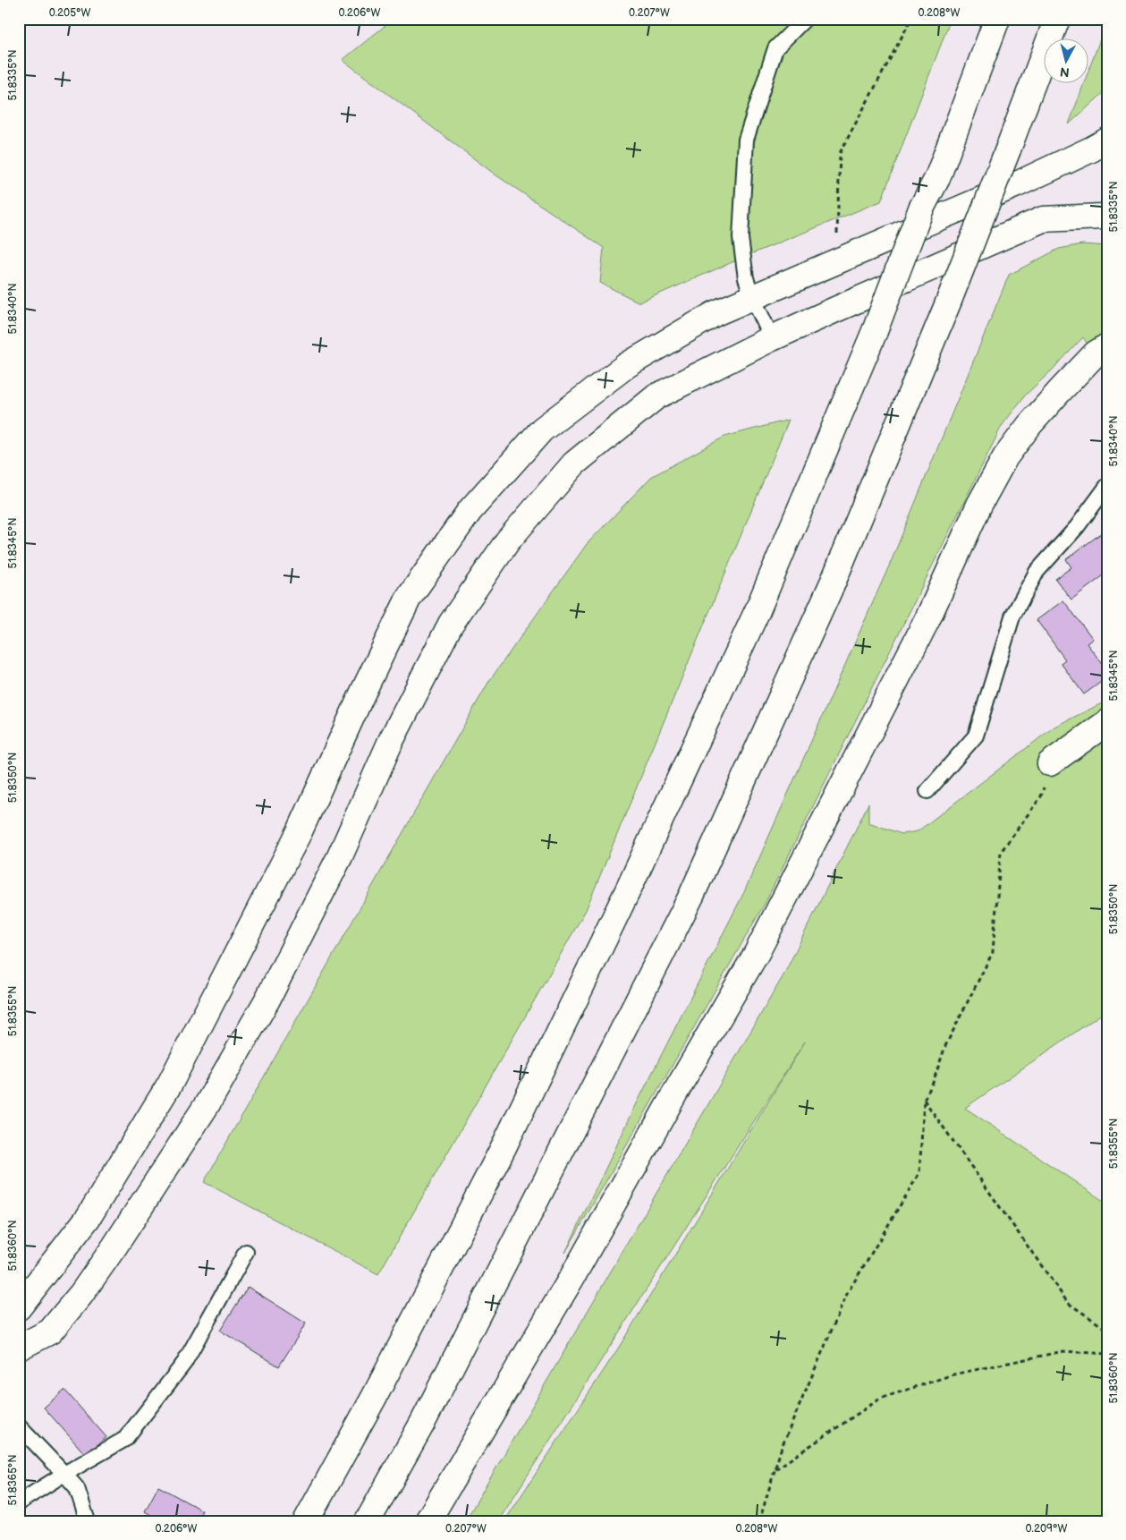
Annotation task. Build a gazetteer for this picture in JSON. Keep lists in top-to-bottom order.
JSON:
{
  "north": "bottom",
  "coordinates": [
    "0.205°W",
    "0.206°W",
    "0.207°W",
    "0.208°W",
    "51.8335°N",
    "51.8340°N",
    "51.8345°N",
    "51.8350°N",
    "51.8355°N",
    "51.8360°N",
    "51.8365°N",
    "0.209°W"
  ]
}
